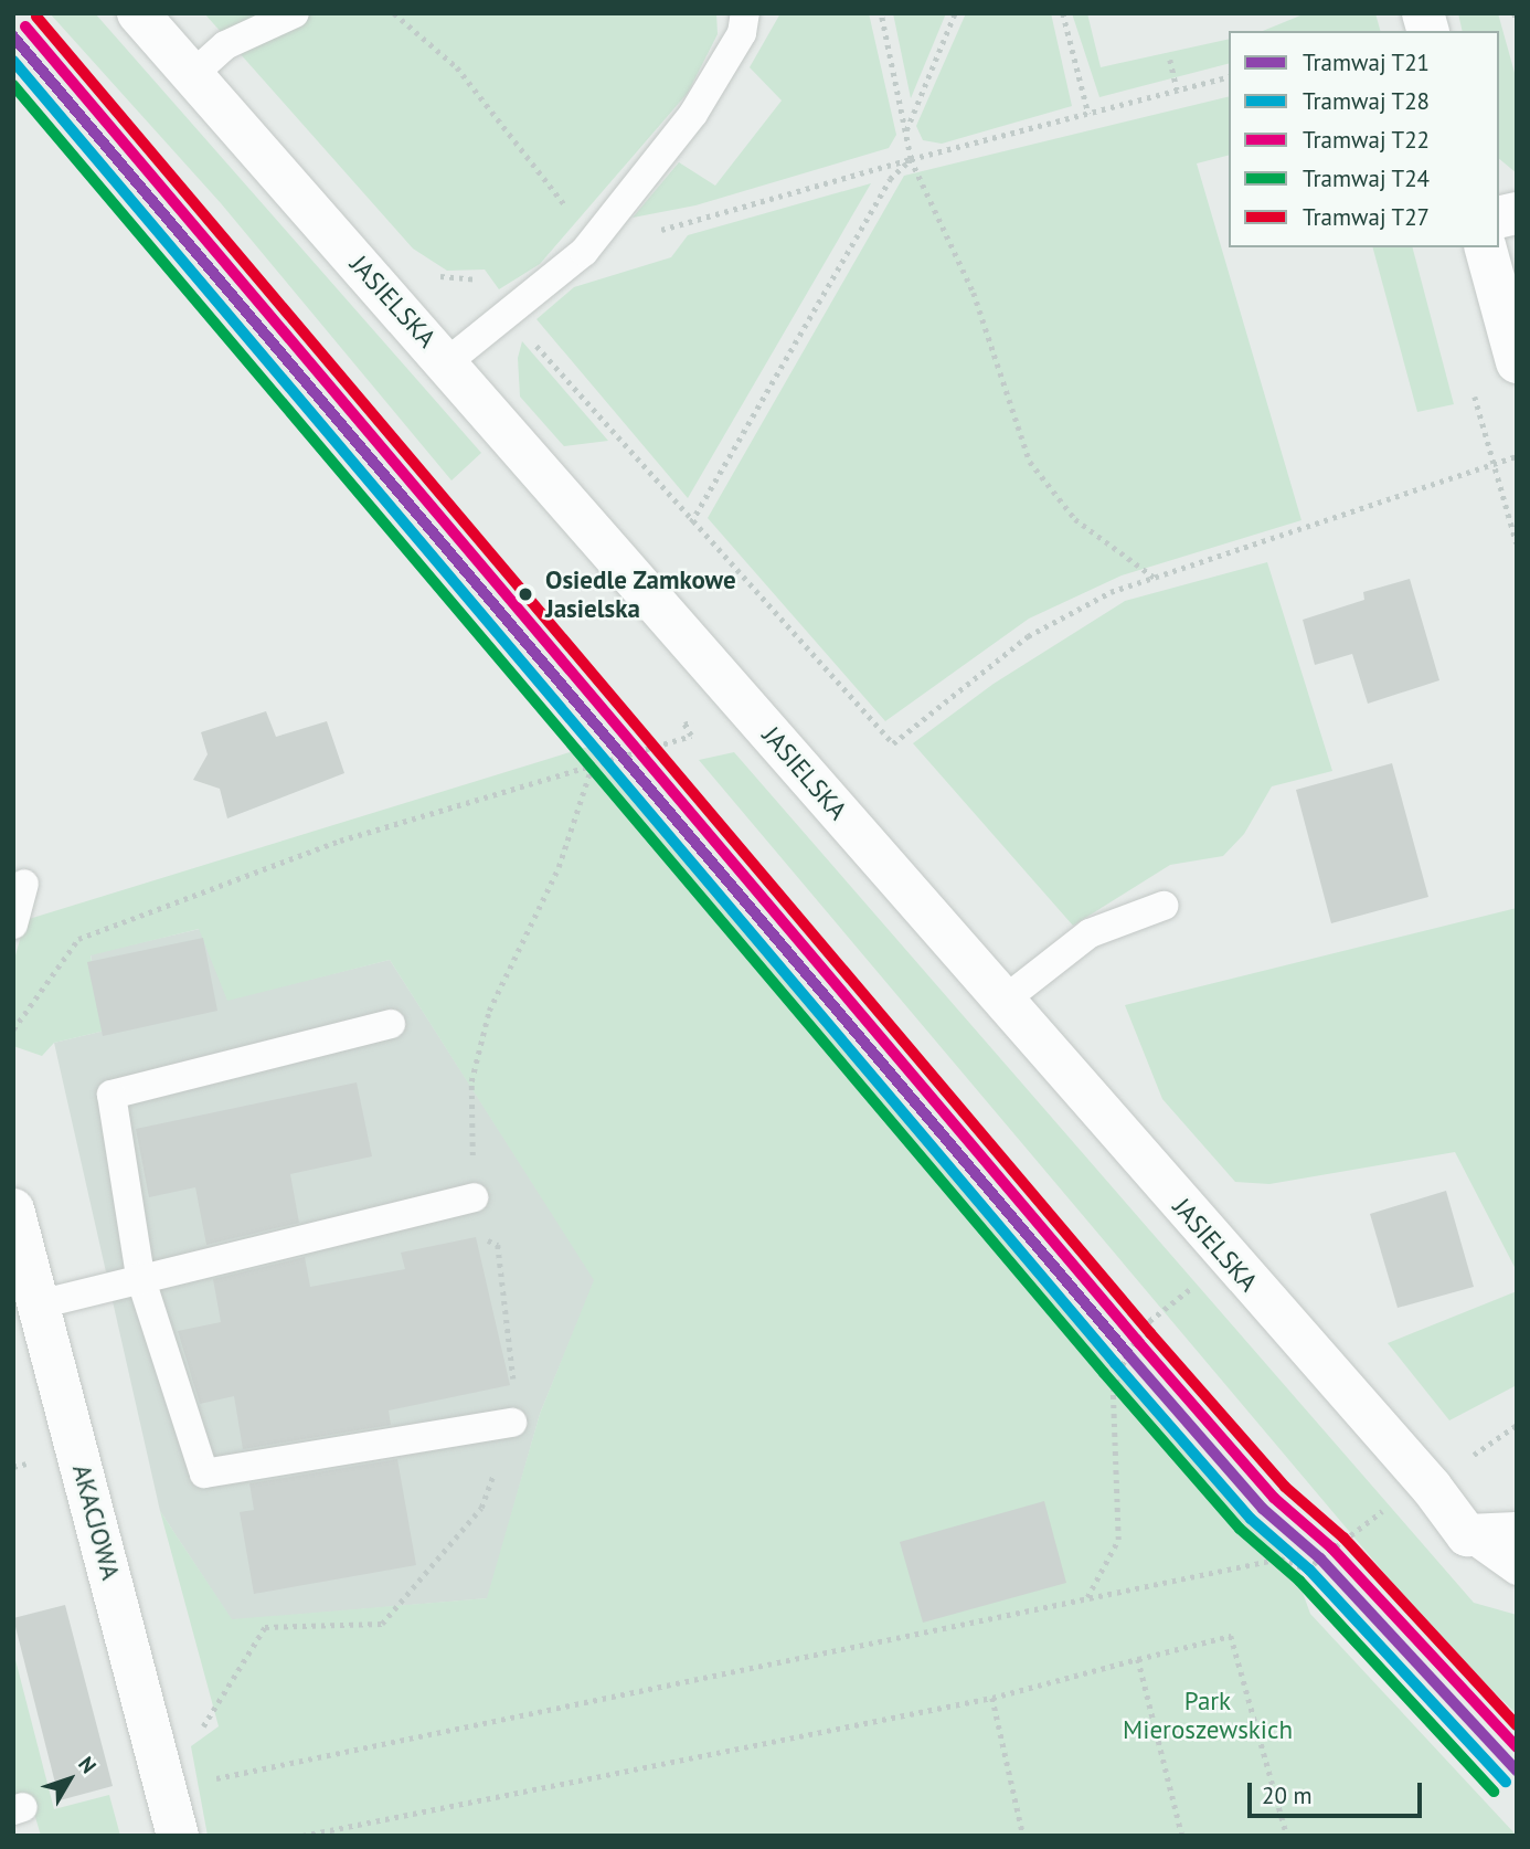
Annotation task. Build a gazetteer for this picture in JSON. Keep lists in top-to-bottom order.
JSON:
{
  "streets": {
    "street": ["JASIELSKA", "AKACJOWA"]
  },
  "parks": ["Park Mieroszewskich"],
  "places": ["Osiedle Zamkowe Jasielska"],
  "lines": [
    "tram line T27",
    "tram line T22",
    "tram line T21",
    "tram line T28",
    "tram line T24"
  ],
  "legend": [
    "Tramwaj T21",
    "Tramwaj T28",
    "Tramwaj T22",
    "Tramwaj T24",
    "Tramwaj T27"
  ],
  "scale_bar": "20 m",
  "north": "top right"
}
